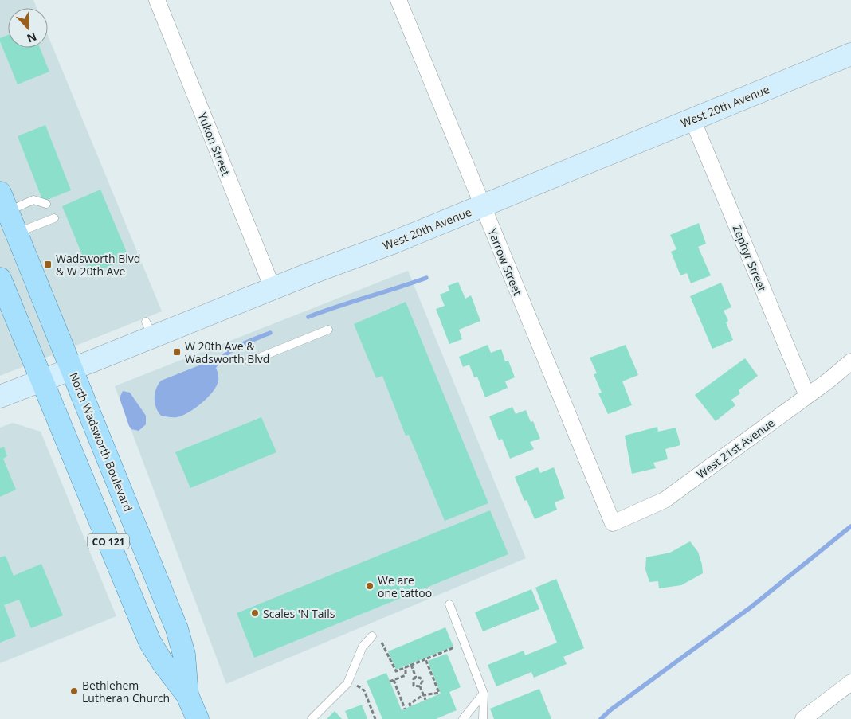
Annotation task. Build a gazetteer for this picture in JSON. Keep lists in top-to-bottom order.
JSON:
{
  "streets": {
    "main road": ["North Wadsworth Boulevard", "CO 121"],
    "street": [
      "West 20th Avenue",
      "Yukon Street",
      "Zephyr Street",
      "Yarrow Street",
      "West 21st Avenue"
    ]
  },
  "crossings": [
    ["West 20th Avenue", "Yukon Street"],
    ["West 20th Avenue", "Zephyr Street"],
    ["West 20th Avenue", "Yarrow Street"],
    ["West 20th Avenue", "North Wadsworth Boulevard"],
    ["Zephyr Street", "West 21st Avenue"],
    ["Yarrow Street", "West 21st Avenue"]
  ],
  "places": {
    "transit": ["Wadsworth Blvd & W 20th Ave", "W 20th Ave & Wadsworth Blvd"],
    "other": ["We are one tattoo", "Scales 'N Tails", "Bethlehem Lutheran Church"]
  },
  "north": "bottom"
}
